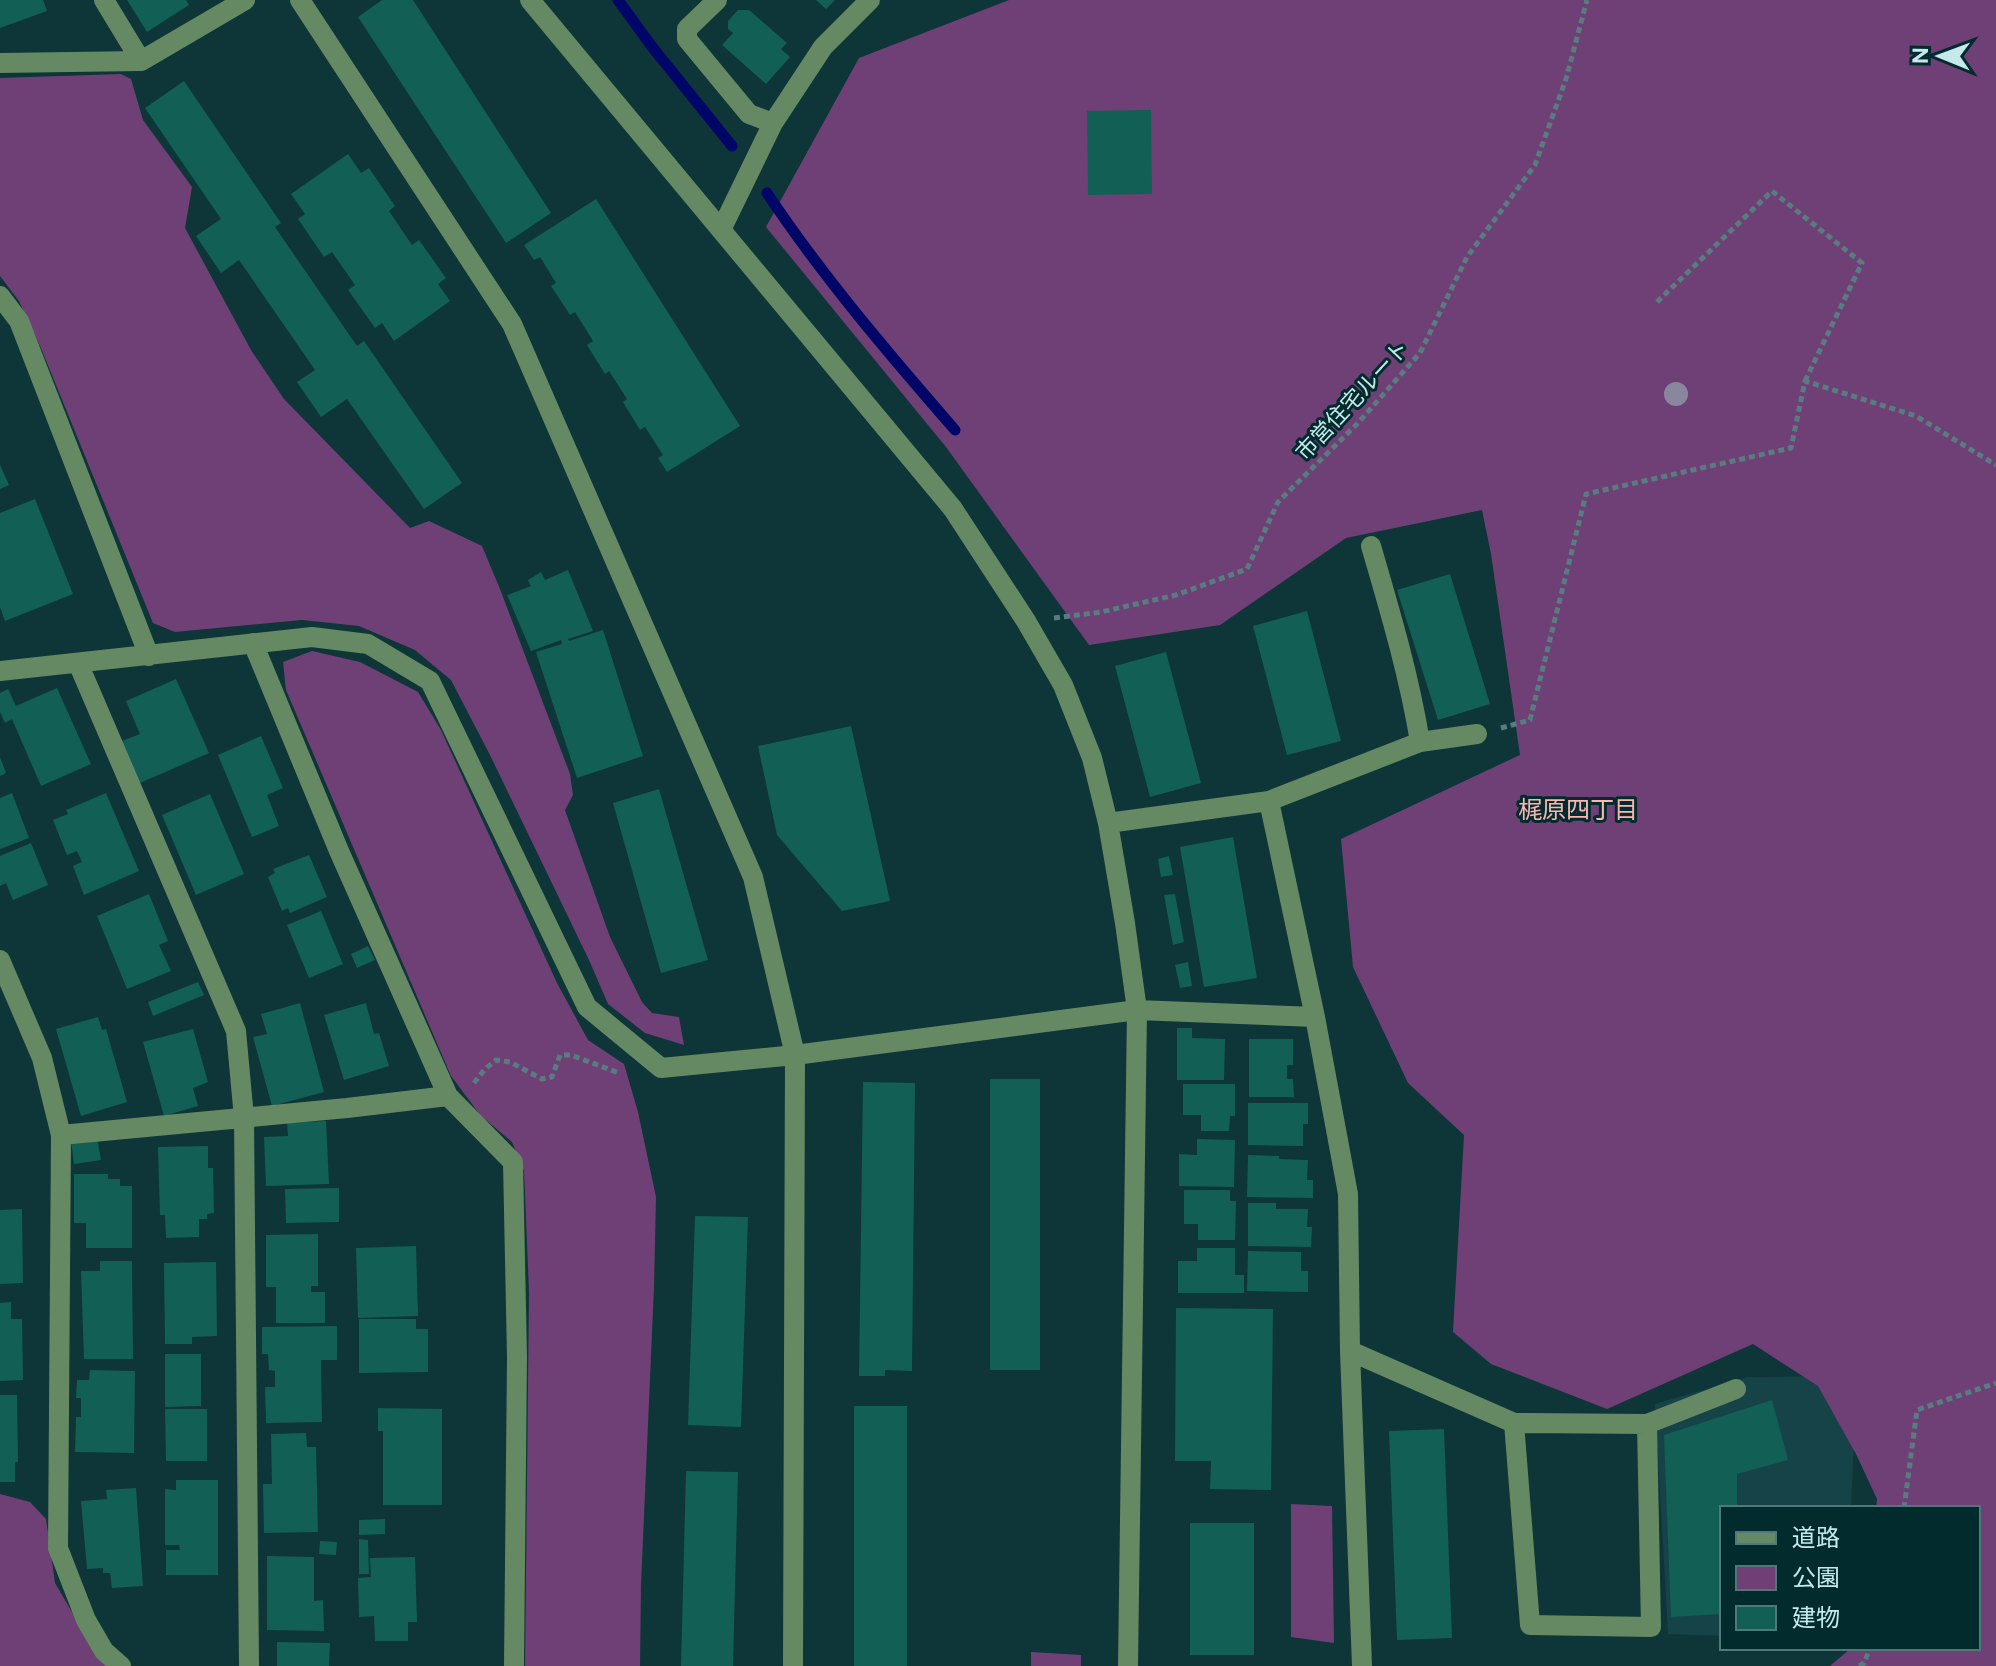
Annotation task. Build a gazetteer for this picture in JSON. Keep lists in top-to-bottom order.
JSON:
{
  "streets": {
    "path": ["市営住宅ルート"]
  },
  "districts": ["梶原四丁目"],
  "legend": ["道路", "公園", "建物"],
  "north": "left"
}
